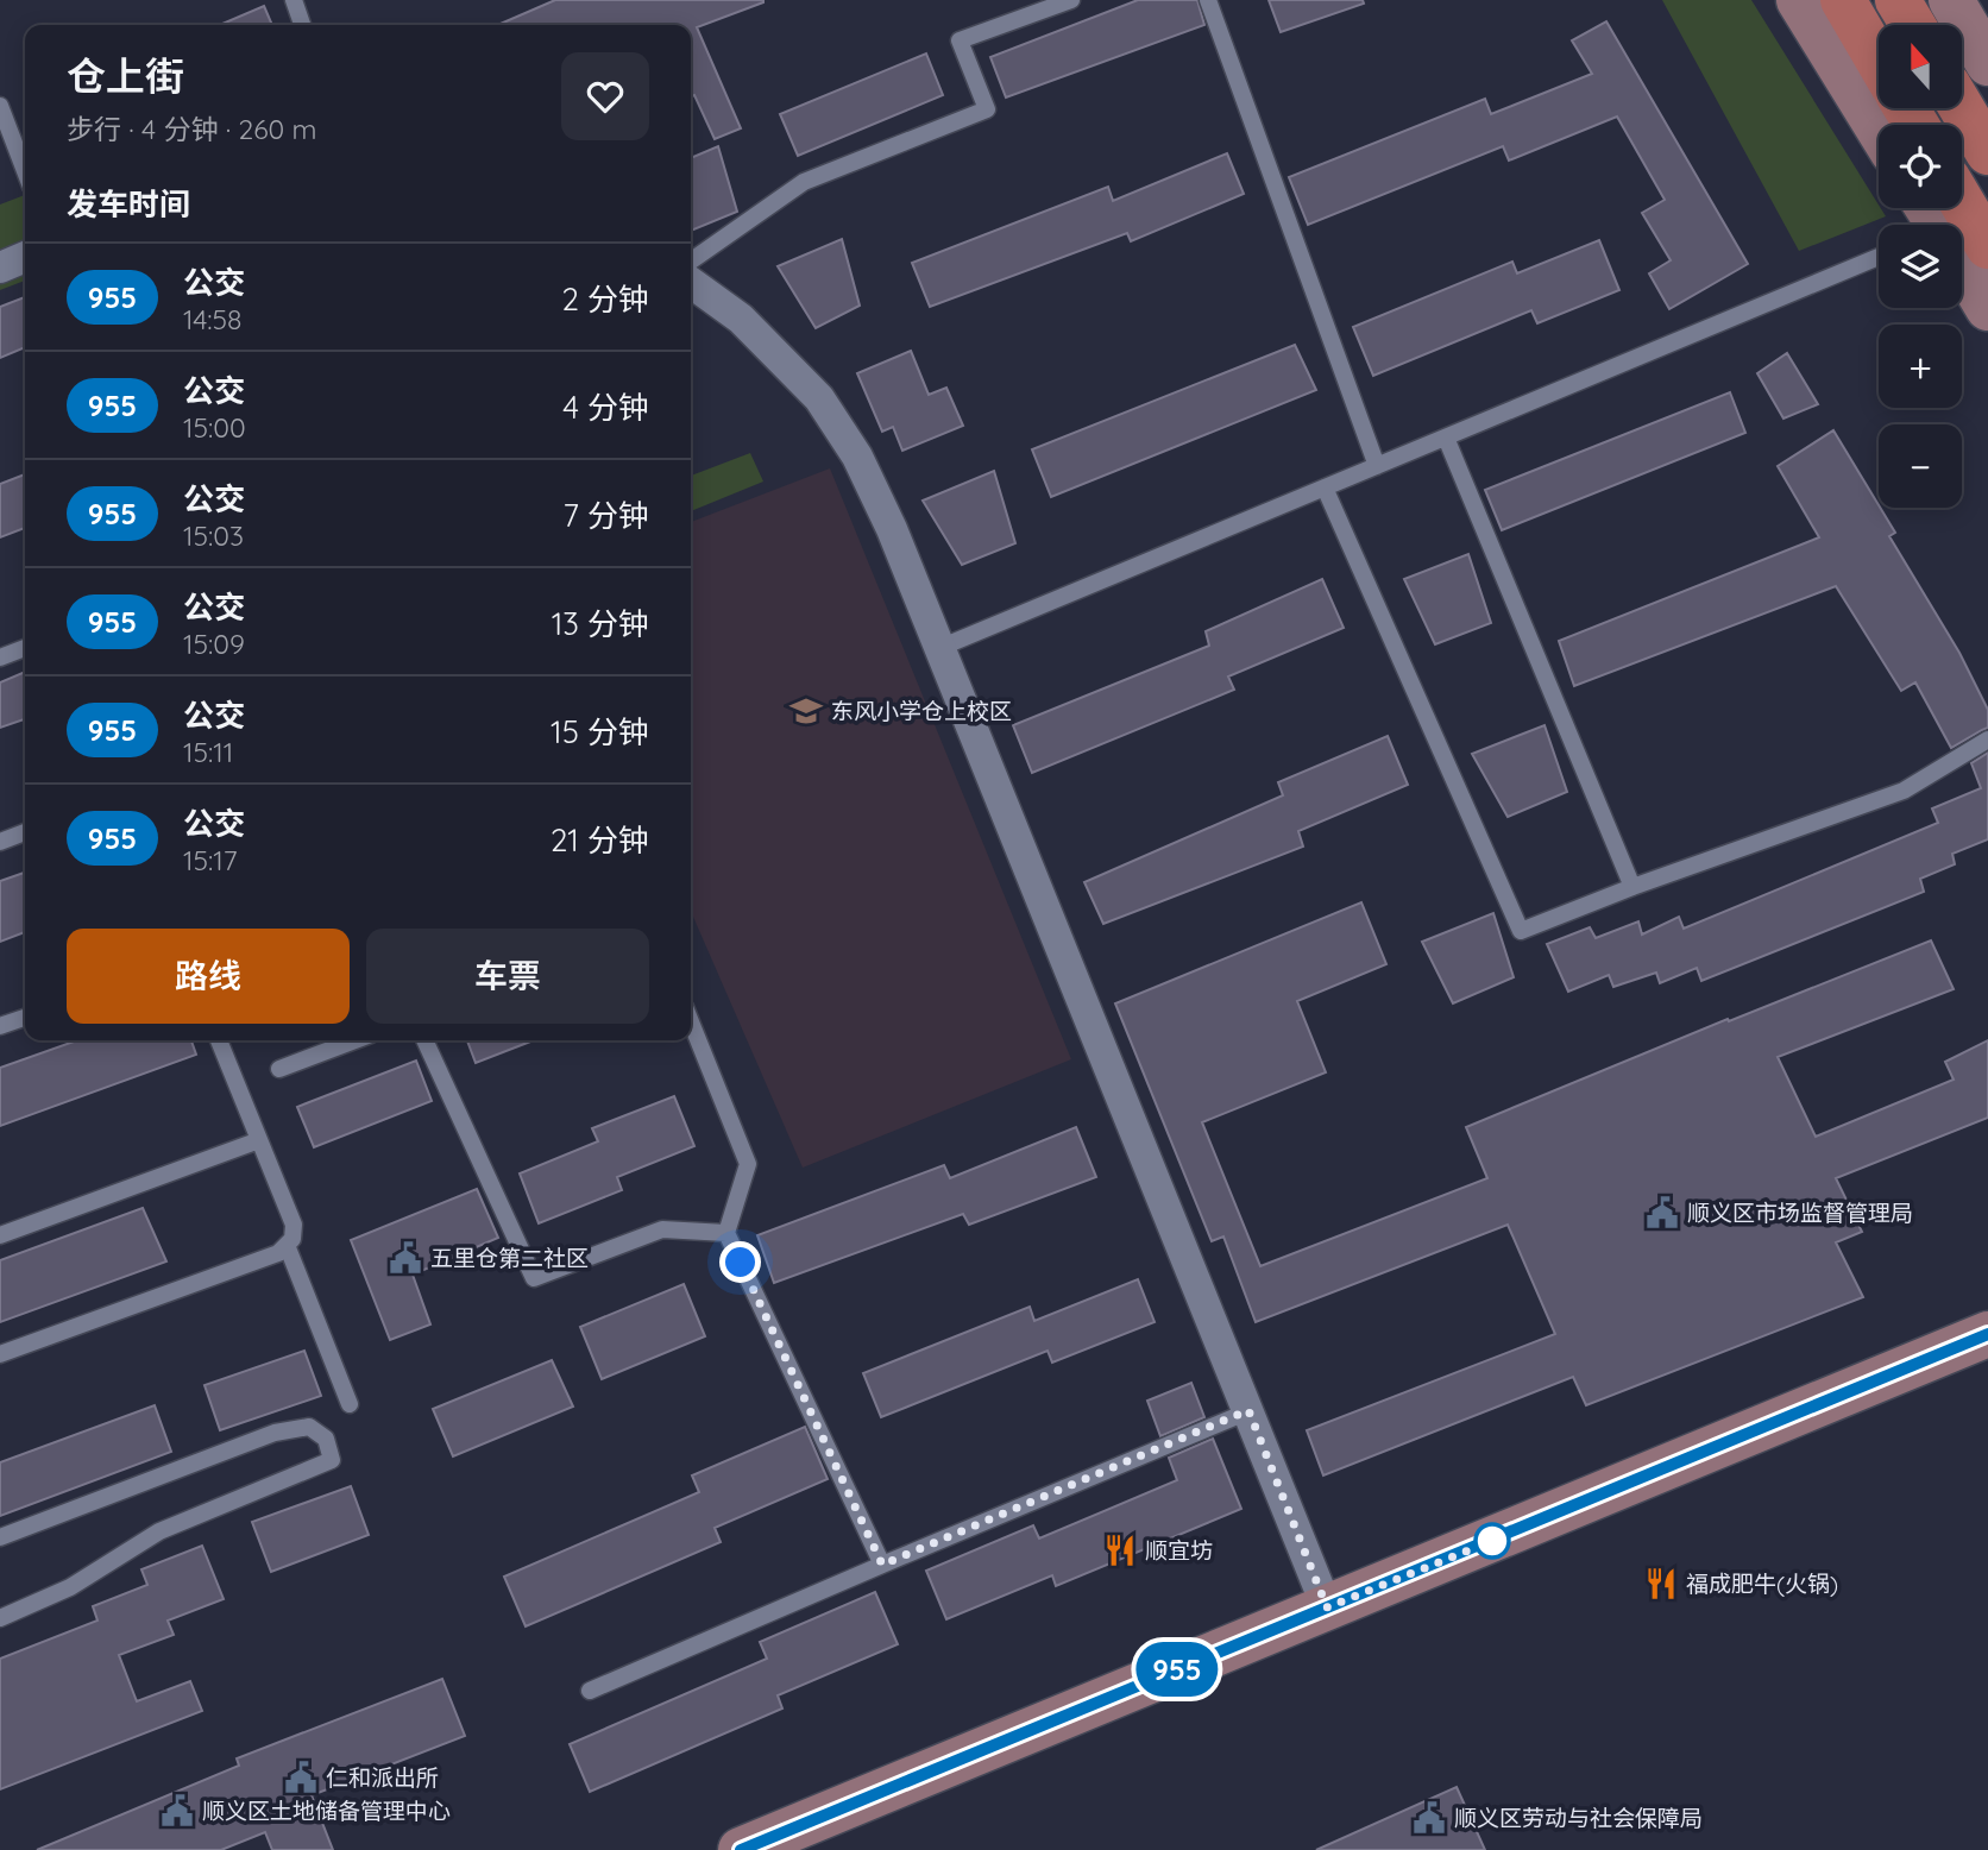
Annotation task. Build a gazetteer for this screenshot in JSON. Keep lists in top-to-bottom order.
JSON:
{
  "places": {
    "school or university": ["东风小学仓上校区"],
    "public building": [
      "顺义区市场监督管理局",
      "五里仓第二社区",
      "仁和派出所",
      "顺义区土地储备管理中心",
      "顺义区劳动与社会保障局"
    ],
    "restaurant": ["顺宜坊", "福成肥牛(火锅)"]
  },
  "lines": ["bus line 955"],
  "north": "top",
  "page": {
    "on_map": "955",
    "map_buttons": ["+", "−"],
    "heading": [
      ["仓上街", "步行 · 4 分钟 · 260 m"],
      "发车时间"
    ],
    "list": [
      {
        "mark": "955",
        "name": "公交",
        "note": "14:58",
        "value": "2 分钟"
      },
      {
        "mark": "955",
        "name": "公交",
        "note": "15:00",
        "value": "4 分钟"
      },
      {
        "mark": "955",
        "name": "公交",
        "note": "15:03",
        "value": "7 分钟"
      },
      {
        "mark": "955",
        "name": "公交",
        "note": "15:09",
        "value": "13 分钟"
      },
      {
        "mark": "955",
        "name": "公交",
        "note": "15:11",
        "value": "15 分钟"
      },
      {
        "mark": "955",
        "name": "公交",
        "note": "15:17",
        "value": "21 分钟"
      }
    ],
    "buttons": ["路线", "车票"]
  }
}
